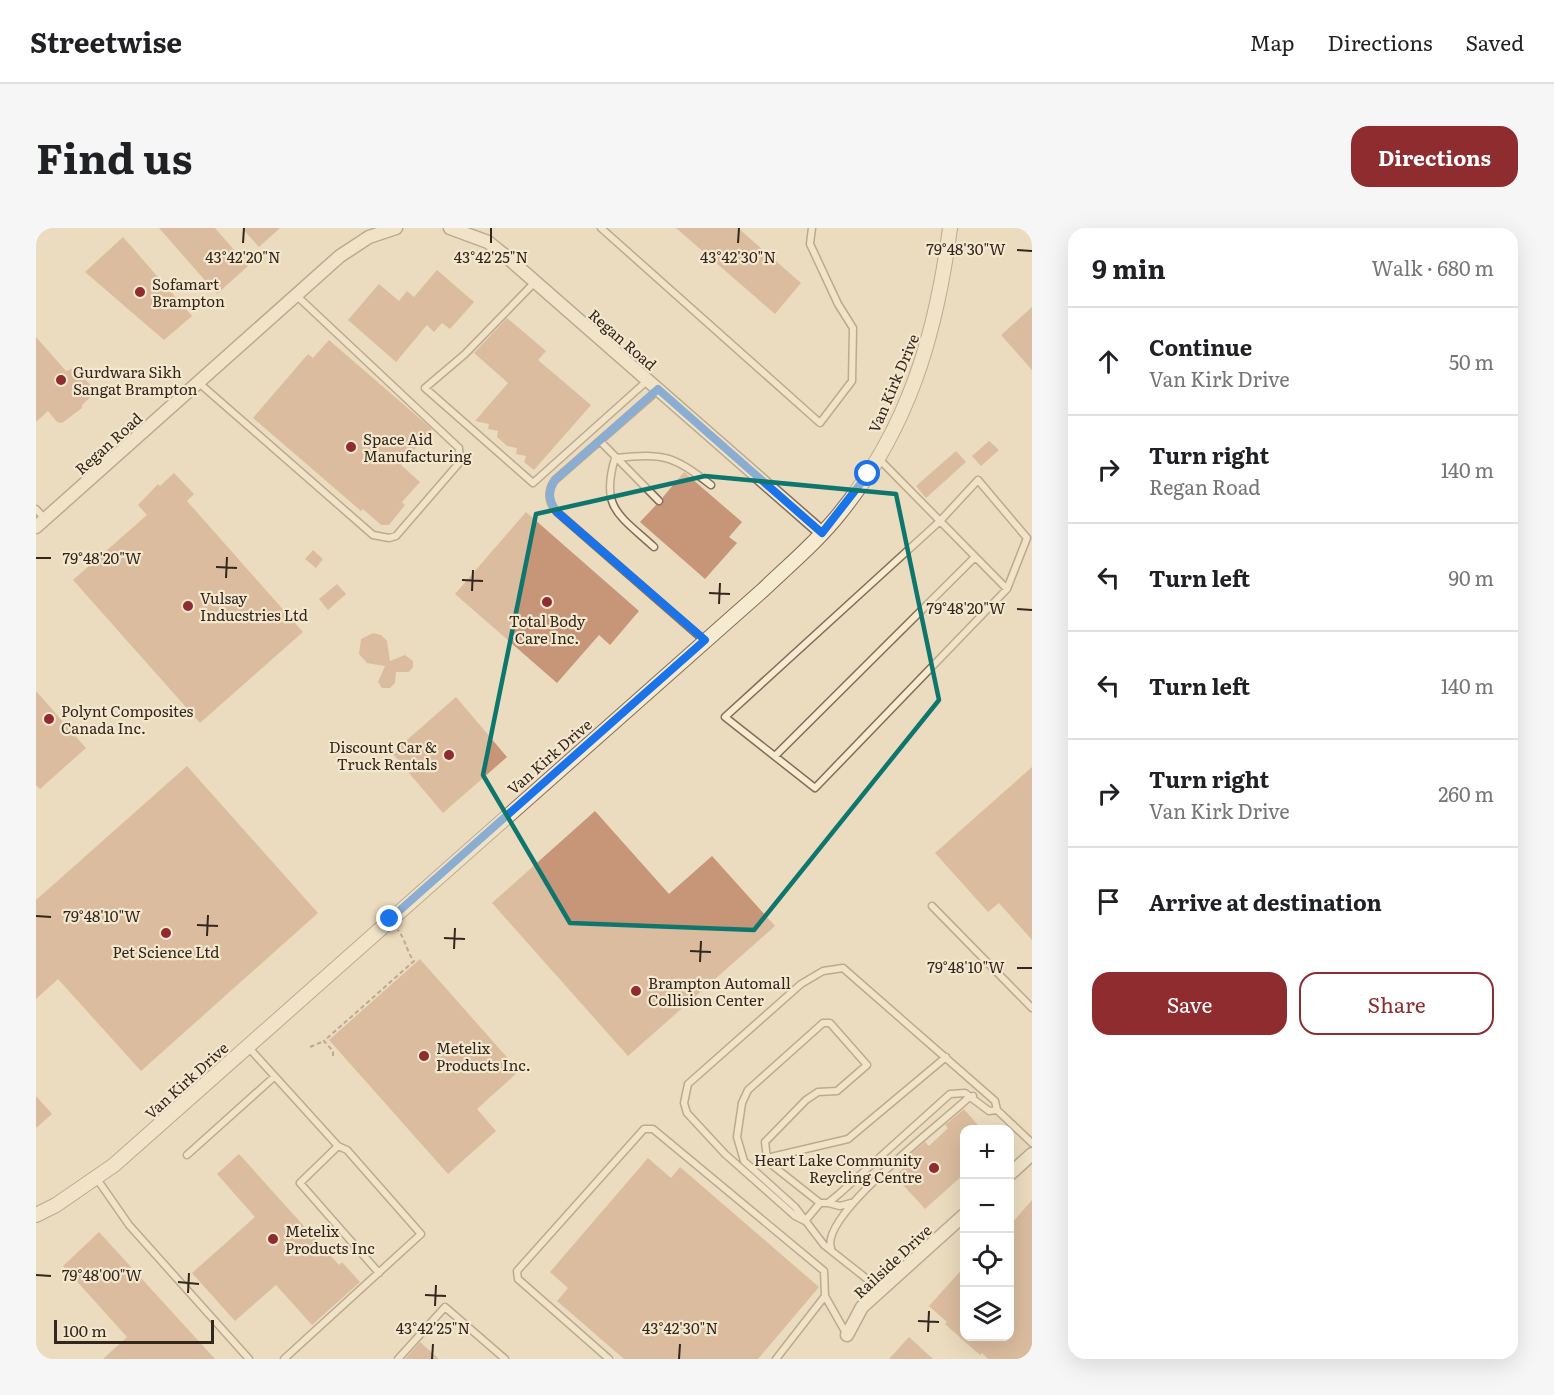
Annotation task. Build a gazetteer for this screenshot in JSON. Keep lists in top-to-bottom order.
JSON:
{
  "streets": {
    "street": ["Regan Road", "Van Kirk Drive", "Railside Drive"]
  },
  "crossings": [
    ["Regan Road", "Van Kirk Drive"]
  ],
  "places": [
    "Sofamart Brampton",
    "Gurdwara Sikh Sangat Brampton",
    "Space Aid Manufacturing",
    "Total Body Care Inc.",
    "Vulsay Inducstries Ltd",
    "Polynt Composites Canada Inc.",
    "Discount Car & Truck Rentals",
    "Pet Science Ltd",
    "Brampton Automall Collision Center",
    "Metelix Products Inc.",
    "Heart Lake Community Reycling Centre",
    "Metelix Products Inc"
  ],
  "scale_bar": "100 m",
  "page": {
    "header": "Streetwise",
    "nav": ["Map", "Directions", "Saved"],
    "title": "Find us",
    "buttons": [
      "Directions",
      ["Save", "Share"]
    ],
    "heading": ["9 min", "Walk · 680 m"],
    "list": [
      ["Continue", "Van Kirk Drive", "50 m"],
      ["Turn right", "Regan Road", "140 m"],
      ["Turn left", "90 m"],
      ["Turn left", "140 m"],
      ["Turn right", "Van Kirk Drive", "260 m"],
      "Arrive at destination"
    ],
    "map_buttons": ["+", "−"],
    "scale": "100 m"
  },
  "coordinates": [
    "79°48'30\"W",
    "43°42'20\"N",
    "43°42'25\"N",
    "43°42'30\"N",
    "79°48'20\"W",
    "79°48'10\"W",
    "79°48'00\"W"
  ]
}
